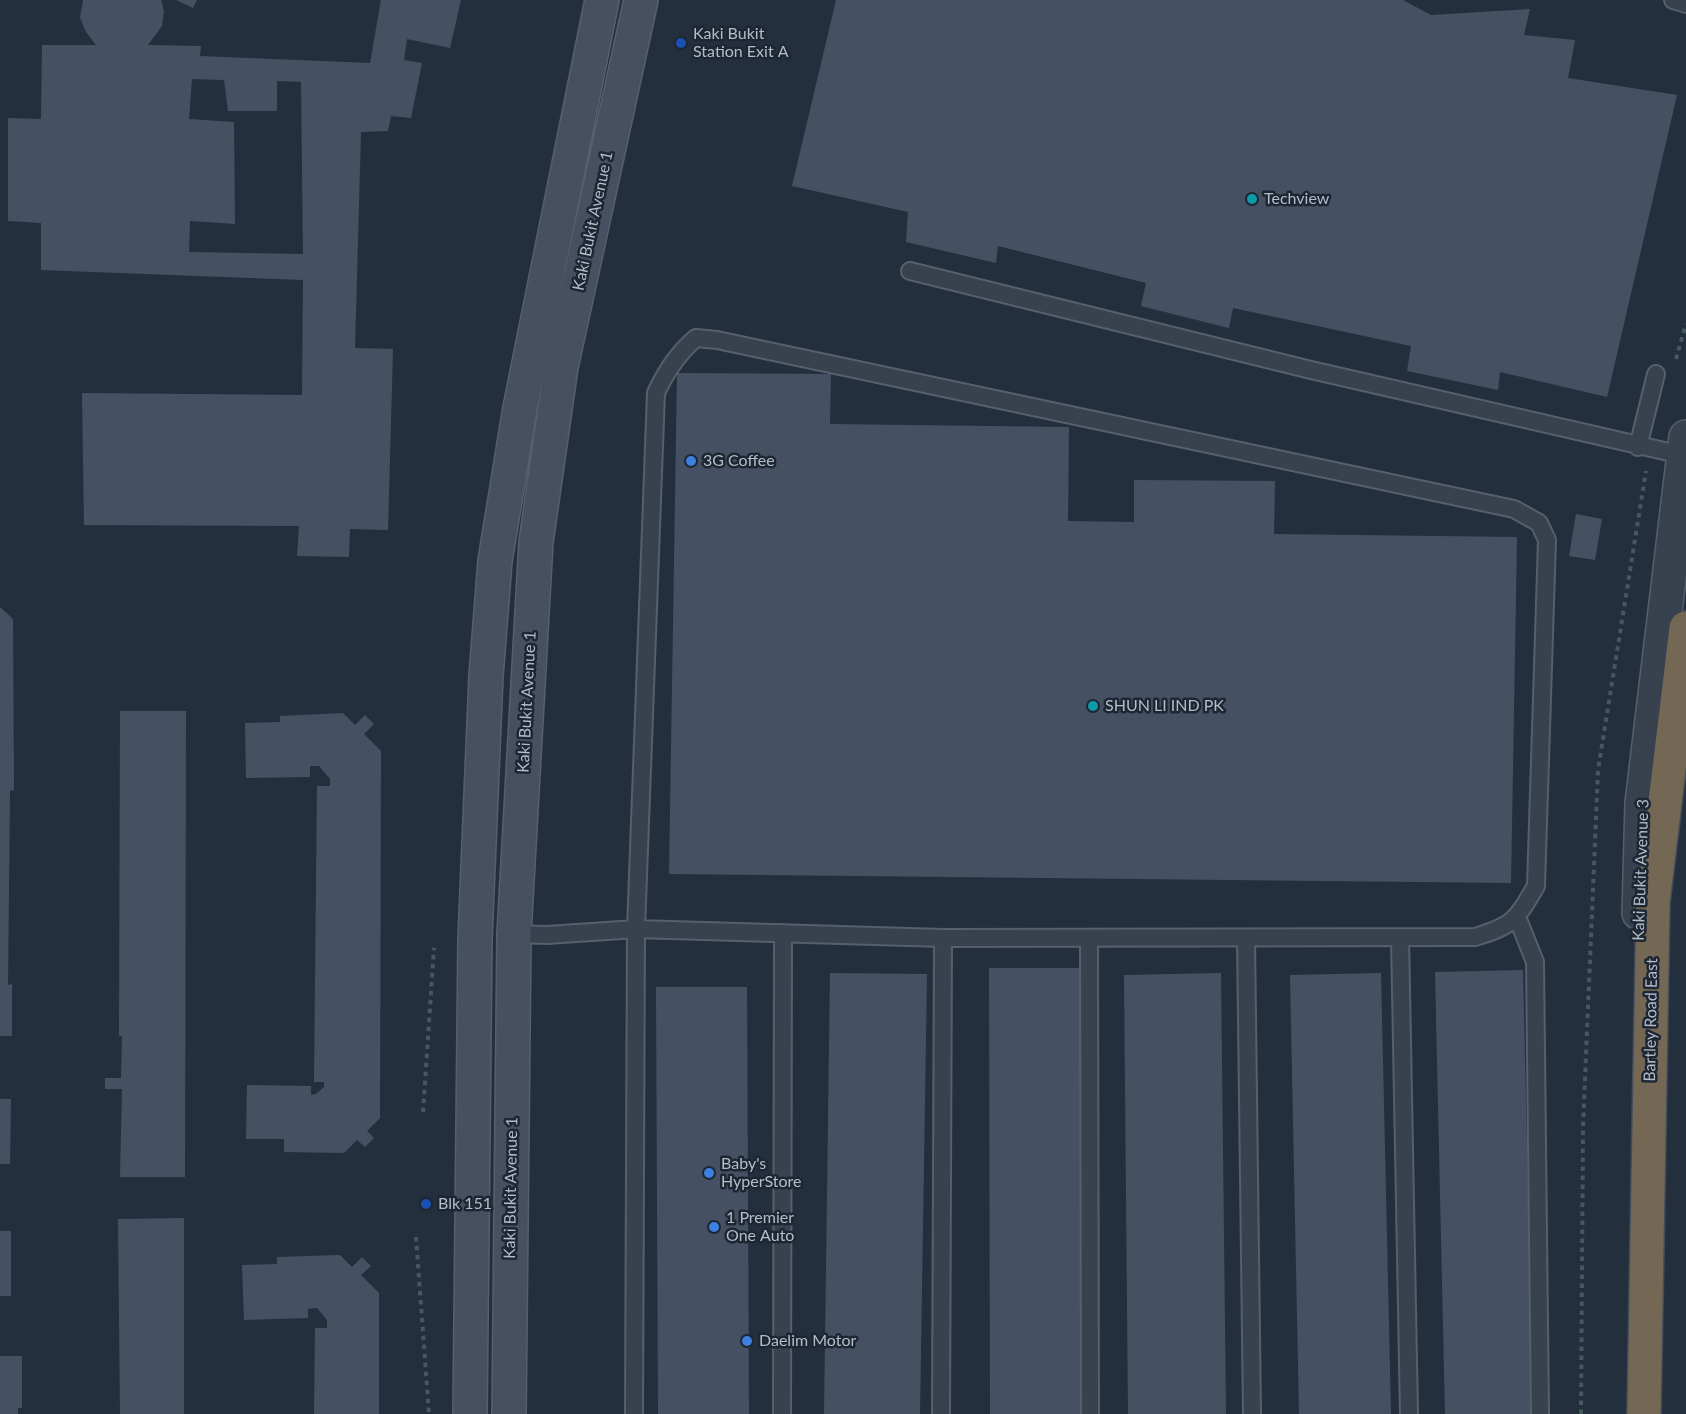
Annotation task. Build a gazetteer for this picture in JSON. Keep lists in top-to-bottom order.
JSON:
{
  "streets": {
    "highway": ["Bartley Road East"],
    "main road": ["Kaki Bukit Avenue 1"],
    "street": ["Kaki Bukit Avenue 3"]
  },
  "places": [
    "Kaki Bukit Station Exit A",
    "Techview",
    "3G Coffee",
    "SHUN LI IND PK",
    "Baby's HyperStore",
    "Blk 151",
    "1 Premier One Auto",
    "Daelim Motor"
  ]
}
